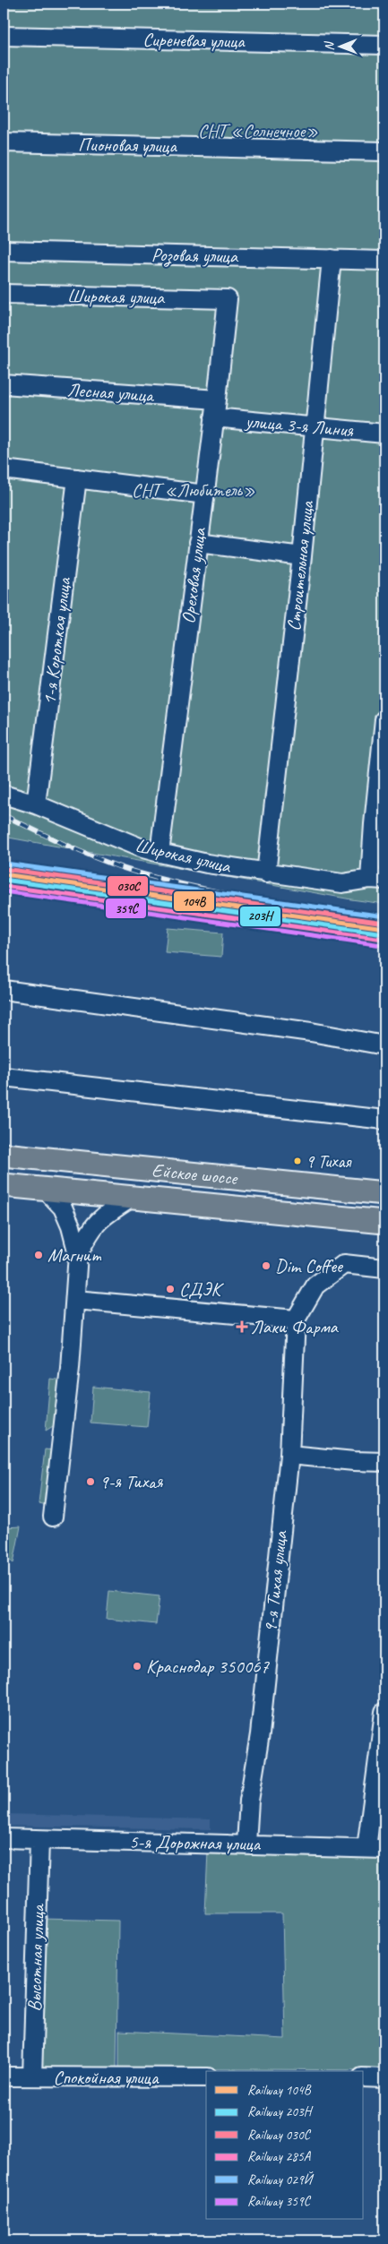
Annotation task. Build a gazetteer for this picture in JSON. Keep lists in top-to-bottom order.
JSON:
{
  "streets": {
    "main road": ["Ейское шоссе"],
    "street": [
      "Сиреневая улица",
      "Пионовая улица",
      "Розовая улица",
      "Широкая улица",
      "Лесная улица",
      "улица 3-я Линия",
      "Строительная улица",
      "Ореховая улица",
      "1-я Короткая улица",
      "9-я Тихая улица",
      "5-я Дорожная улица",
      "Высотная улица",
      "Спокойная улица"
    ]
  },
  "crossings": [
    ["Розовая улица", "Строительная улица"],
    ["Широкая улица", "Строительная улица"],
    ["Широкая улица", "Ореховая улица"],
    ["Широкая улица", "1-я Короткая улица"],
    ["Лесная улица", "Ореховая улица"],
    ["улица 3-я Линия", "Строительная улица"],
    ["улица 3-я Линия", "Ореховая улица"],
    ["9-я Тихая улица", "5-я Дорожная улица"],
    ["5-я Дорожная улица", "Высотная улица"],
    ["Высотная улица", "Спокойная улица"]
  ],
  "parks": ["СНТ «Солнечное»", "СНТ «Любитель»"],
  "places": {
    "other": [
      "9 Тихая",
      "Магнит",
      "Dim Coffee",
      "СДЭК",
      "9-я Тихая",
      "Краснодар 350067"
    ],
    "health": ["Лаки Фарма"]
  },
  "lines": [
    "rail line 029Й",
    "rail line 030C",
    "rail line 104В",
    "rail line 203Н",
    "rail line 285А",
    "rail line 359С"
  ],
  "legend": [
    "Railway 104В",
    "Railway 203Н",
    "Railway 030C",
    "Railway 285А",
    "Railway 029Й",
    "Railway 359С"
  ],
  "north": "left"
}
